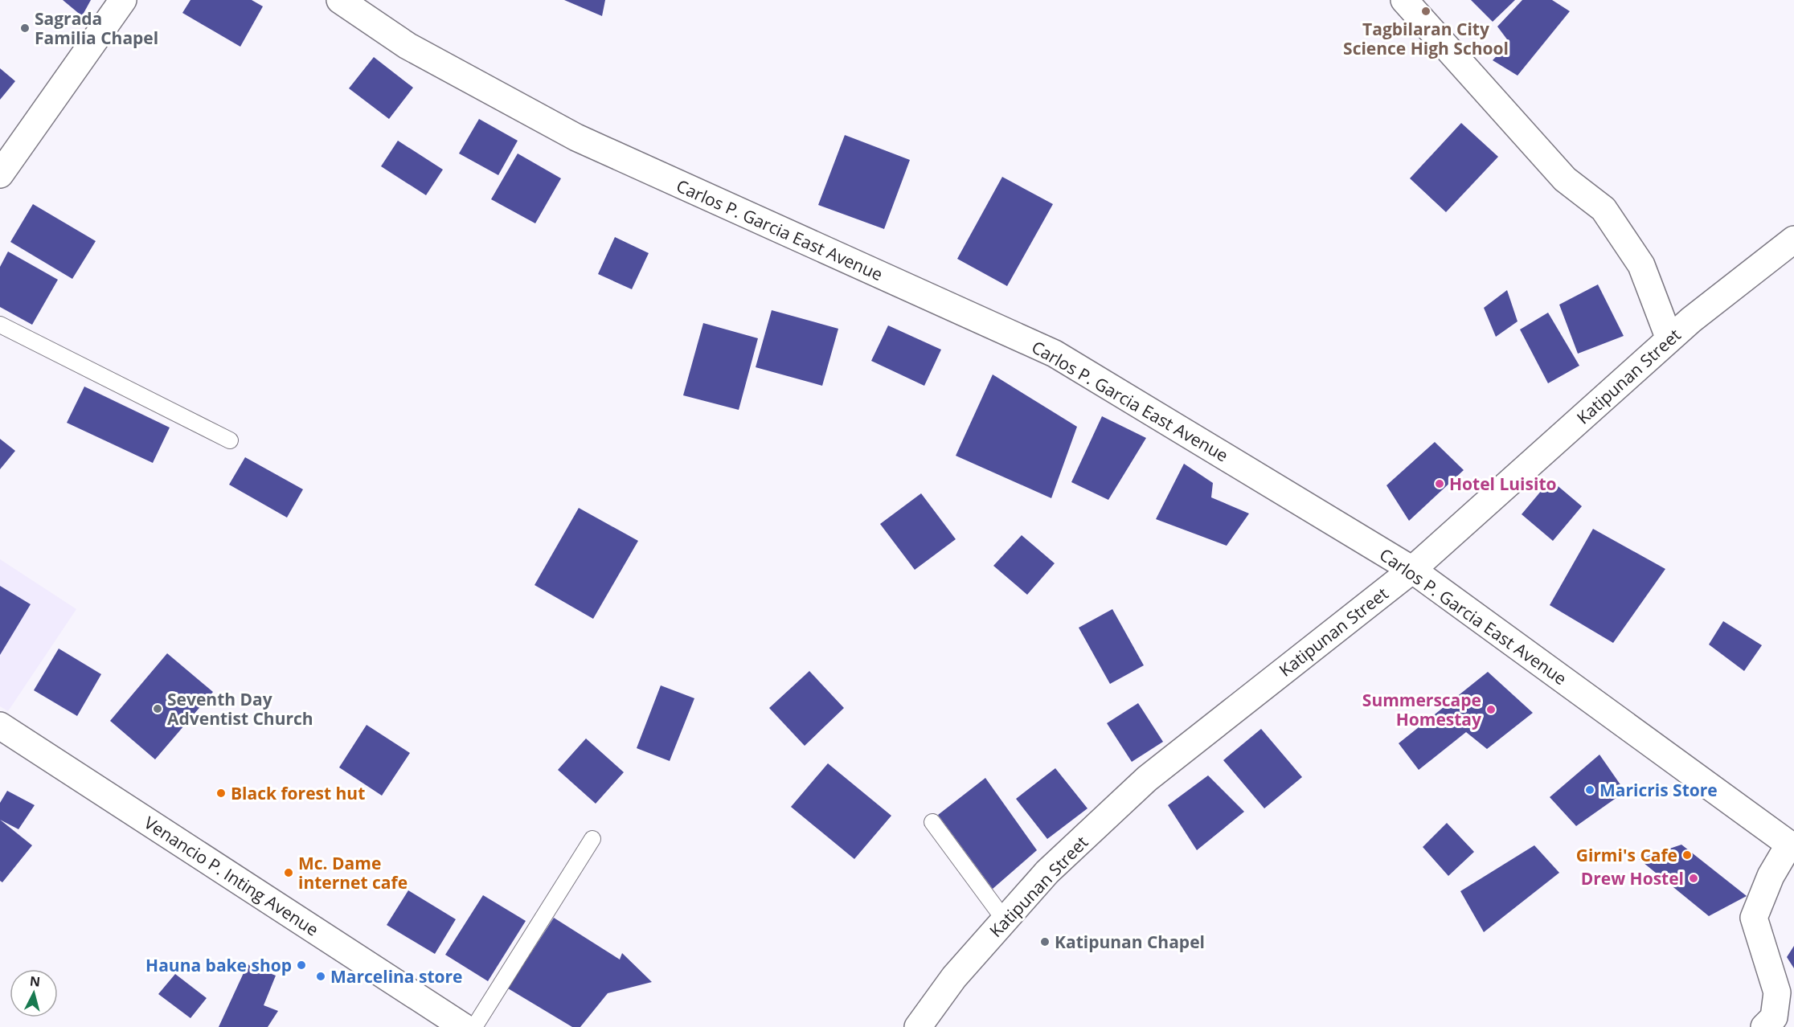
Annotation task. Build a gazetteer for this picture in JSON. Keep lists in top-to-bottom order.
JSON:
{
  "streets": {
    "main road": ["Carlos P. Garcia East Avenue", "Katipunan Street", "Venancio P. Inting Avenue"]
  },
  "crossings": [
    ["Carlos P. Garcia East Avenue", "Katipunan Street"]
  ],
  "places": [
    "Tagbilaran City Science High School",
    "Sagrada Familia Chapel",
    "Hotel Luisito",
    "Seventh Day Adventist Church",
    "Summerscape Homestay",
    "Maricris Store",
    "Black forest hut",
    "Girmi's Cafe",
    "Mc. Dame internet cafe",
    "Drew Hostel",
    "Katipunan Chapel",
    "Hauna bake shop",
    "Marcelina store"
  ],
  "north": "top"
}
